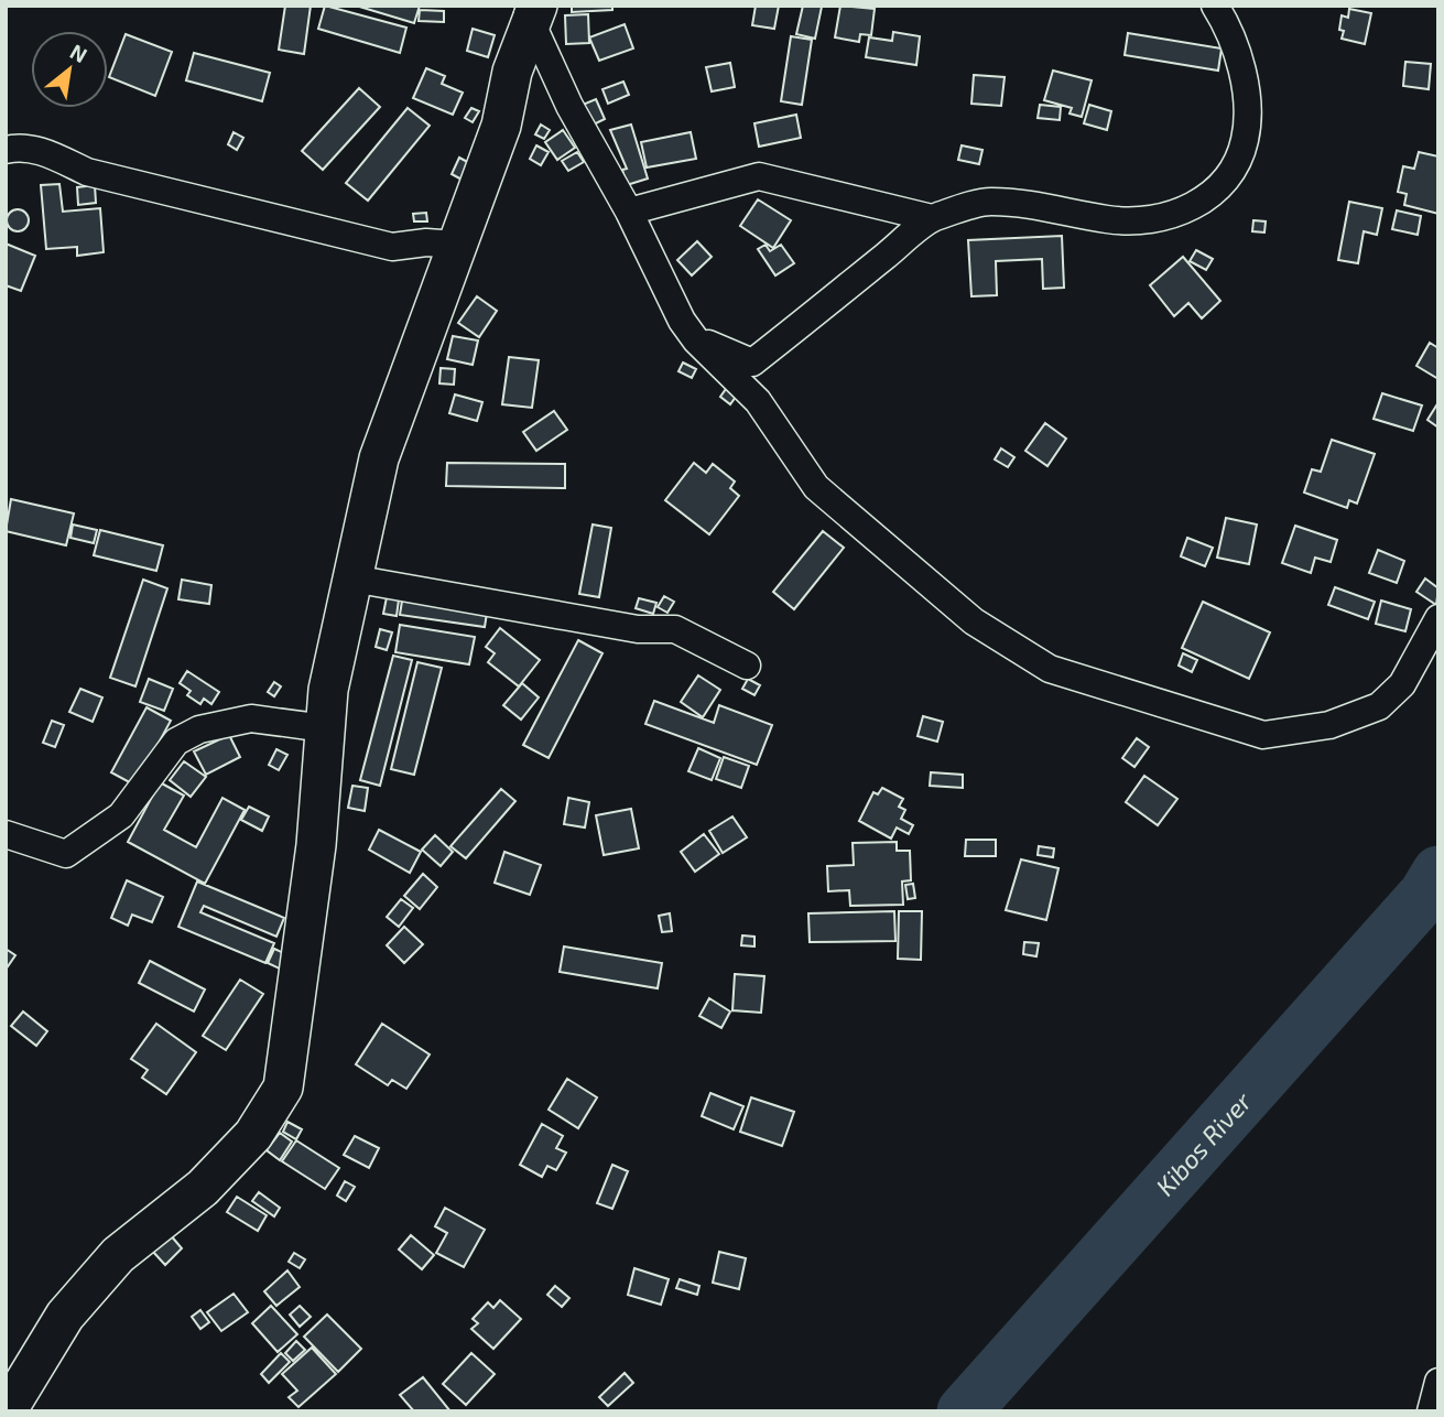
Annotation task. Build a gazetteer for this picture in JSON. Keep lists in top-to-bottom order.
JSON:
{
  "water": ["Kibos River"],
  "north": "top right"
}
